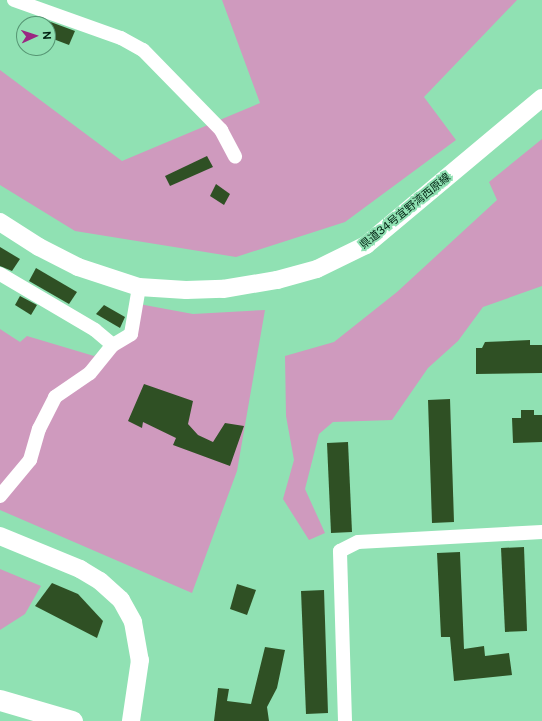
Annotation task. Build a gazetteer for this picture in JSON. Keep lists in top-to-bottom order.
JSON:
{
  "streets": {
    "main road": ["県道34号宜野湾西原線"]
  },
  "north": "right"
}
